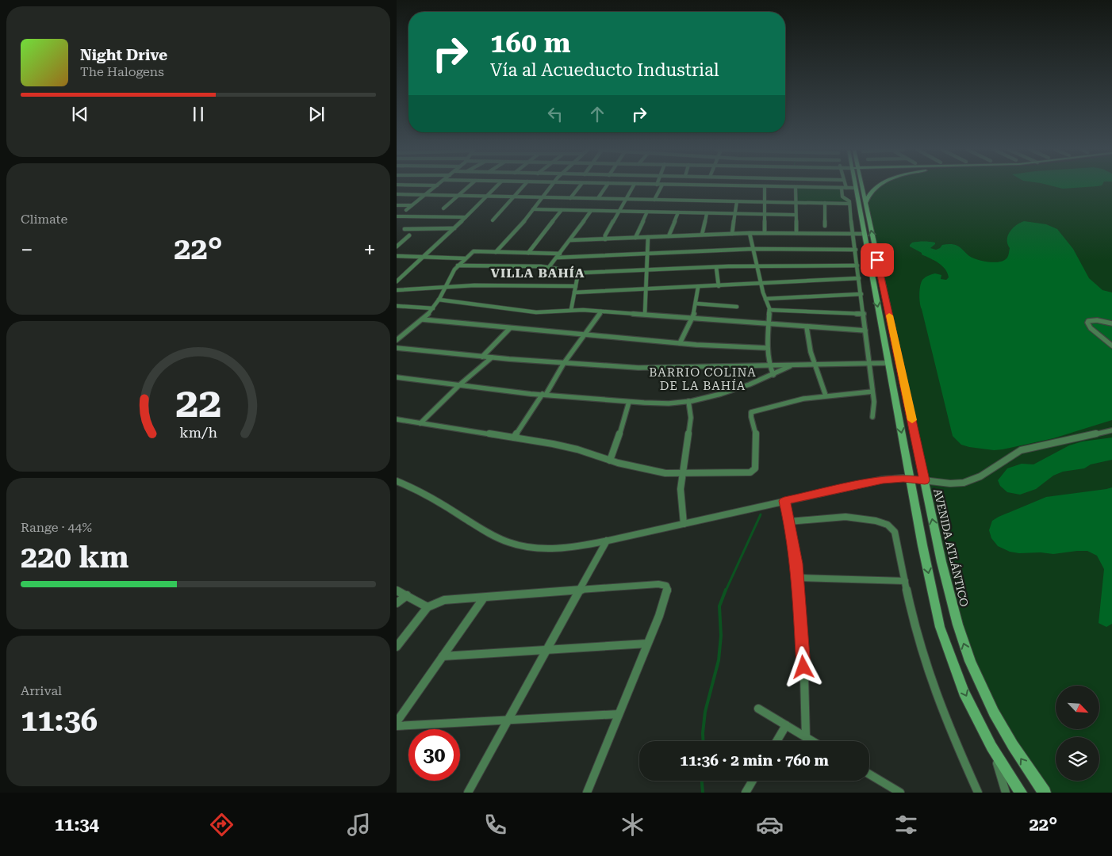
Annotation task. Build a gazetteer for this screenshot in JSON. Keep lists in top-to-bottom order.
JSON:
{
  "streets": {
    "main road": ["AVENIDA ATLÁNTICO"]
  },
  "districts": ["VILLA BAHÍA", "BARRIO COLINA DE LA BAHÍA"],
  "north": "bottom right",
  "page": {
    "turn": ["160 m", "Vía al Acueducto Industrial"],
    "song": ["Night Drive", "The Halogens"],
    "tile": [
      "Climate",
      ["Range · 44%", "220 km"],
      ["Arrival", "11:36"]
    ],
    "heat": ["−", "22°", "+"],
    "limit": "30",
    "trip": "11:36 · 2 min · 760 m",
    "tabs": ["11:34", "22°"],
    "gauge": ["22", "km/h"]
  }
}
